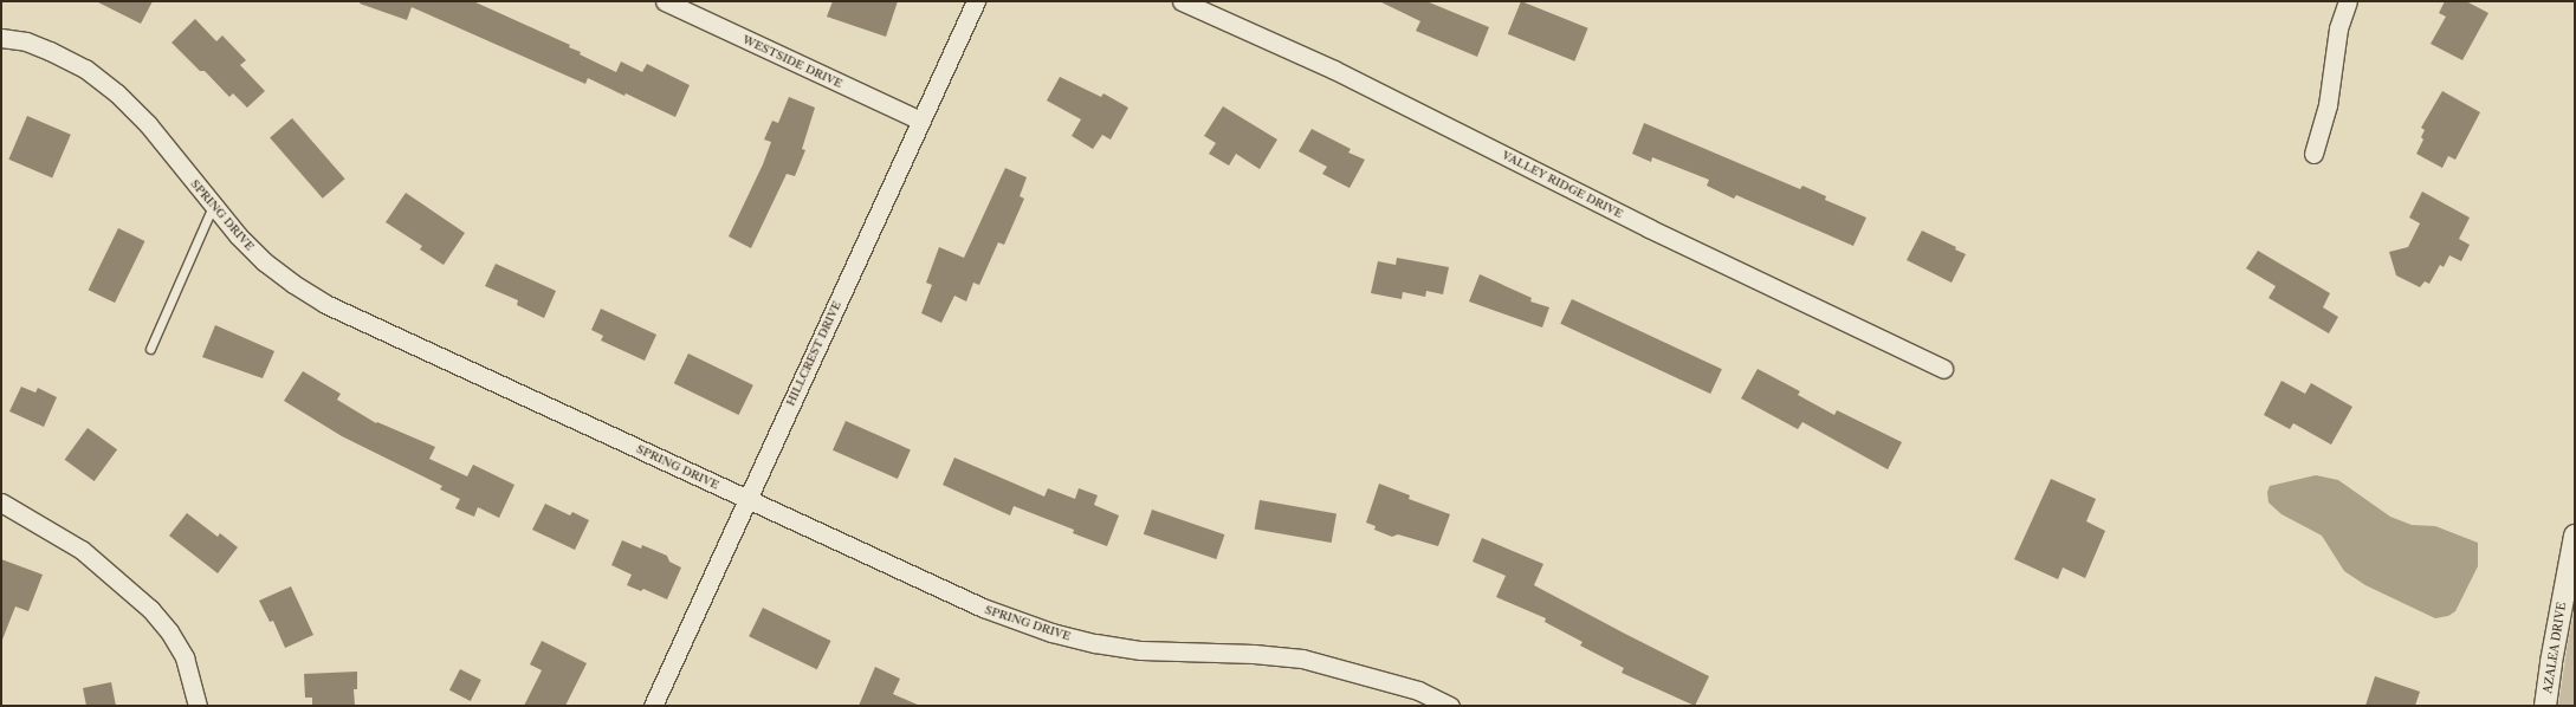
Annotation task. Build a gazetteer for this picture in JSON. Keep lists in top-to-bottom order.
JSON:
{
  "streets": {
    "street": [
      "WESTSIDE DRIVE",
      "VALLEY RIDGE DRIVE",
      "SPRING DRIVE",
      "HILLCREST DRIVE",
      "AZALEA DRIVE"
    ]
  },
  "crossings": [
    ["WESTSIDE DRIVE", "HILLCREST DRIVE"],
    ["SPRING DRIVE", "HILLCREST DRIVE"]
  ]
}
